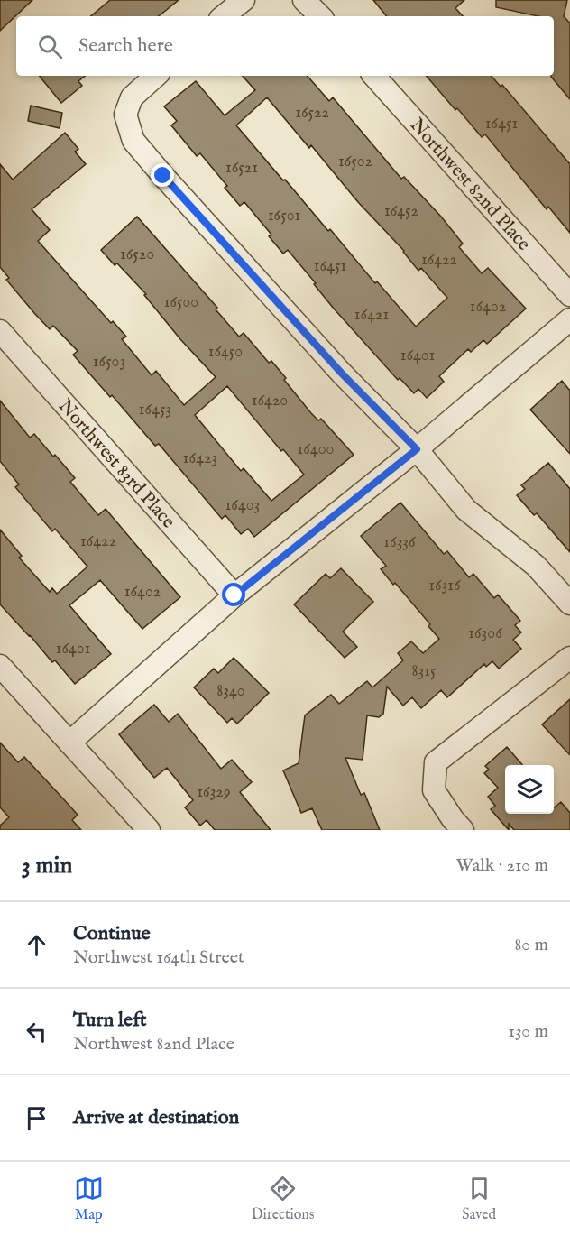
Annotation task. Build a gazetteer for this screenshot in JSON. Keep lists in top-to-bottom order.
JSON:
{
  "streets": {
    "street": ["Northwest 82nd Place", "Northwest 83rd Place"]
  },
  "house_numbers": [
    "16522",
    "16451",
    "16502",
    "16521",
    "16452",
    "16501",
    "16520",
    "16422",
    "16451",
    "16500",
    "16402",
    "16421",
    "16450",
    "16401",
    "16503",
    "16420",
    "16453",
    "16400",
    "16423",
    "16403",
    "16422",
    "16336",
    "16316",
    "16402",
    "16306",
    "16401",
    "8315",
    "8340",
    "16329"
  ],
  "page": {
    "search": "Search here",
    "heading": ["3 min", "Walk · 210 m"],
    "list": [
      ["Continue", "Northwest 164th Street", "80 m"],
      ["Turn left", "Northwest 82nd Place", "130 m"],
      "Arrive at destination"
    ],
    "nav": ["Map", "Directions", "Saved"]
  }
}
